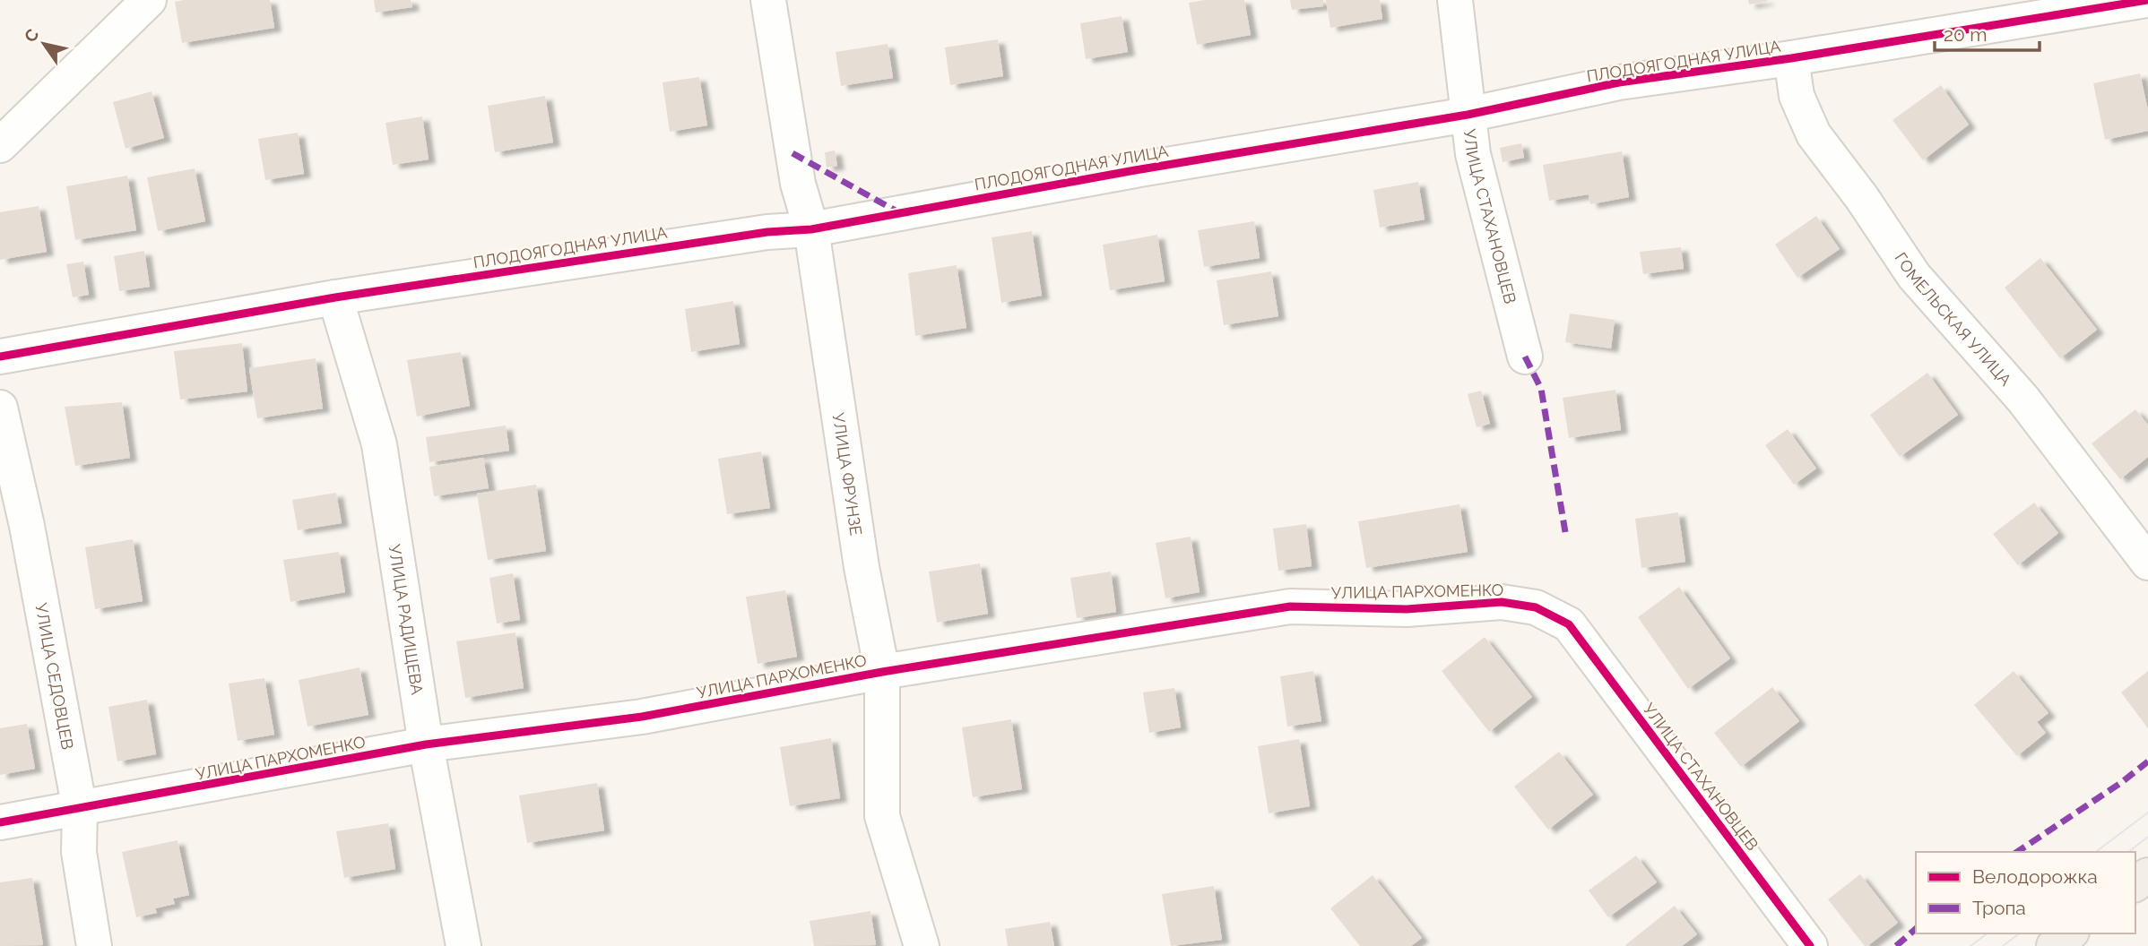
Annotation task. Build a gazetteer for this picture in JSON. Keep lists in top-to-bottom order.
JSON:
{
  "streets": {
    "street": [
      "ПЛОДОЯГОДНАЯ УЛИЦА",
      "УЛИЦА СТАХАНОВЦЕВ",
      "ГОМЕЛЬСКАЯ УЛИЦА",
      "УЛИЦА ФРУНЗЕ",
      "УЛИЦА ПАРХОМЕНКО",
      "УЛИЦА РАДИЩЕВА",
      "УЛИЦА СЕДОВЦЕВ"
    ]
  },
  "crossings": [
    ["ПЛОДОЯГОДНАЯ УЛИЦА", "УЛИЦА СТАХАНОВЦЕВ"],
    ["ПЛОДОЯГОДНАЯ УЛИЦА", "ГОМЕЛЬСКАЯ УЛИЦА"],
    ["ПЛОДОЯГОДНАЯ УЛИЦА", "УЛИЦА ФРУНЗЕ"],
    ["ПЛОДОЯГОДНАЯ УЛИЦА", "УЛИЦА РАДИЩЕВА"],
    ["УЛИЦА СТАХАНОВЦЕВ", "УЛИЦА ПАРХОМЕНКО"],
    ["УЛИЦА ФРУНЗЕ", "УЛИЦА ПАРХОМЕНКО"],
    ["УЛИЦА ПАРХОМЕНКО", "УЛИЦА РАДИЩЕВА"],
    ["УЛИЦА ПАРХОМЕНКО", "УЛИЦА СЕДОВЦЕВ"]
  ],
  "legend": ["Велодорожка", "Тропа"],
  "scale_bar": "20 m",
  "north": "top left"
}
